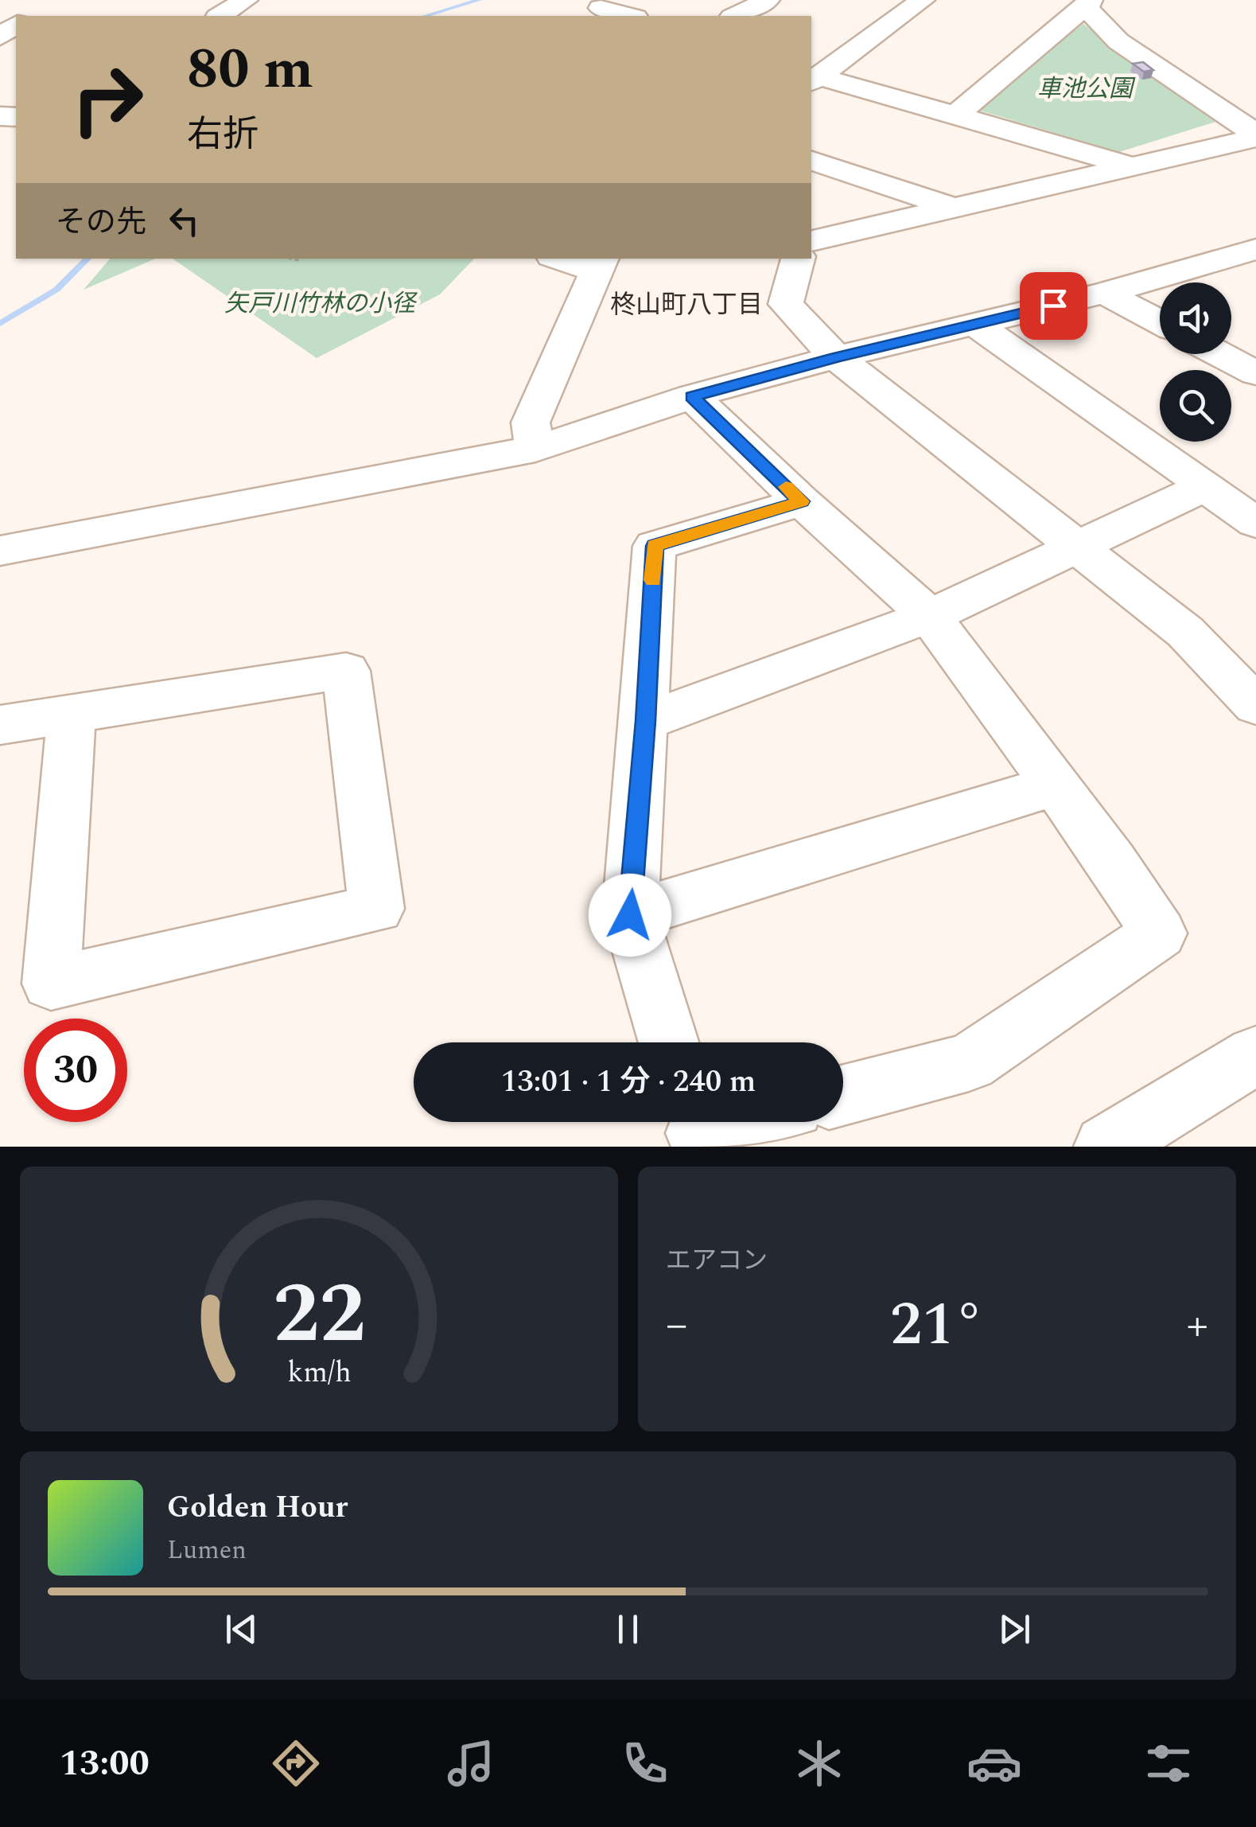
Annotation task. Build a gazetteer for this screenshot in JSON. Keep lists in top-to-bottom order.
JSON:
{
  "districts": ["柊山町八丁目"],
  "parks": ["車池公園", "矢戸川竹林の小径"],
  "page": {
    "turn": ["80 m", "右折"],
    "then": "その先",
    "limit": "30",
    "trip": "13:01 · 1 分 · 240 m",
    "tile": "エアコン",
    "heat": ["−", "21°", "+"],
    "song": ["Golden Hour", "Lumen"],
    "tabs": "13:00",
    "gauge": ["22", "km/h"]
  }
}
